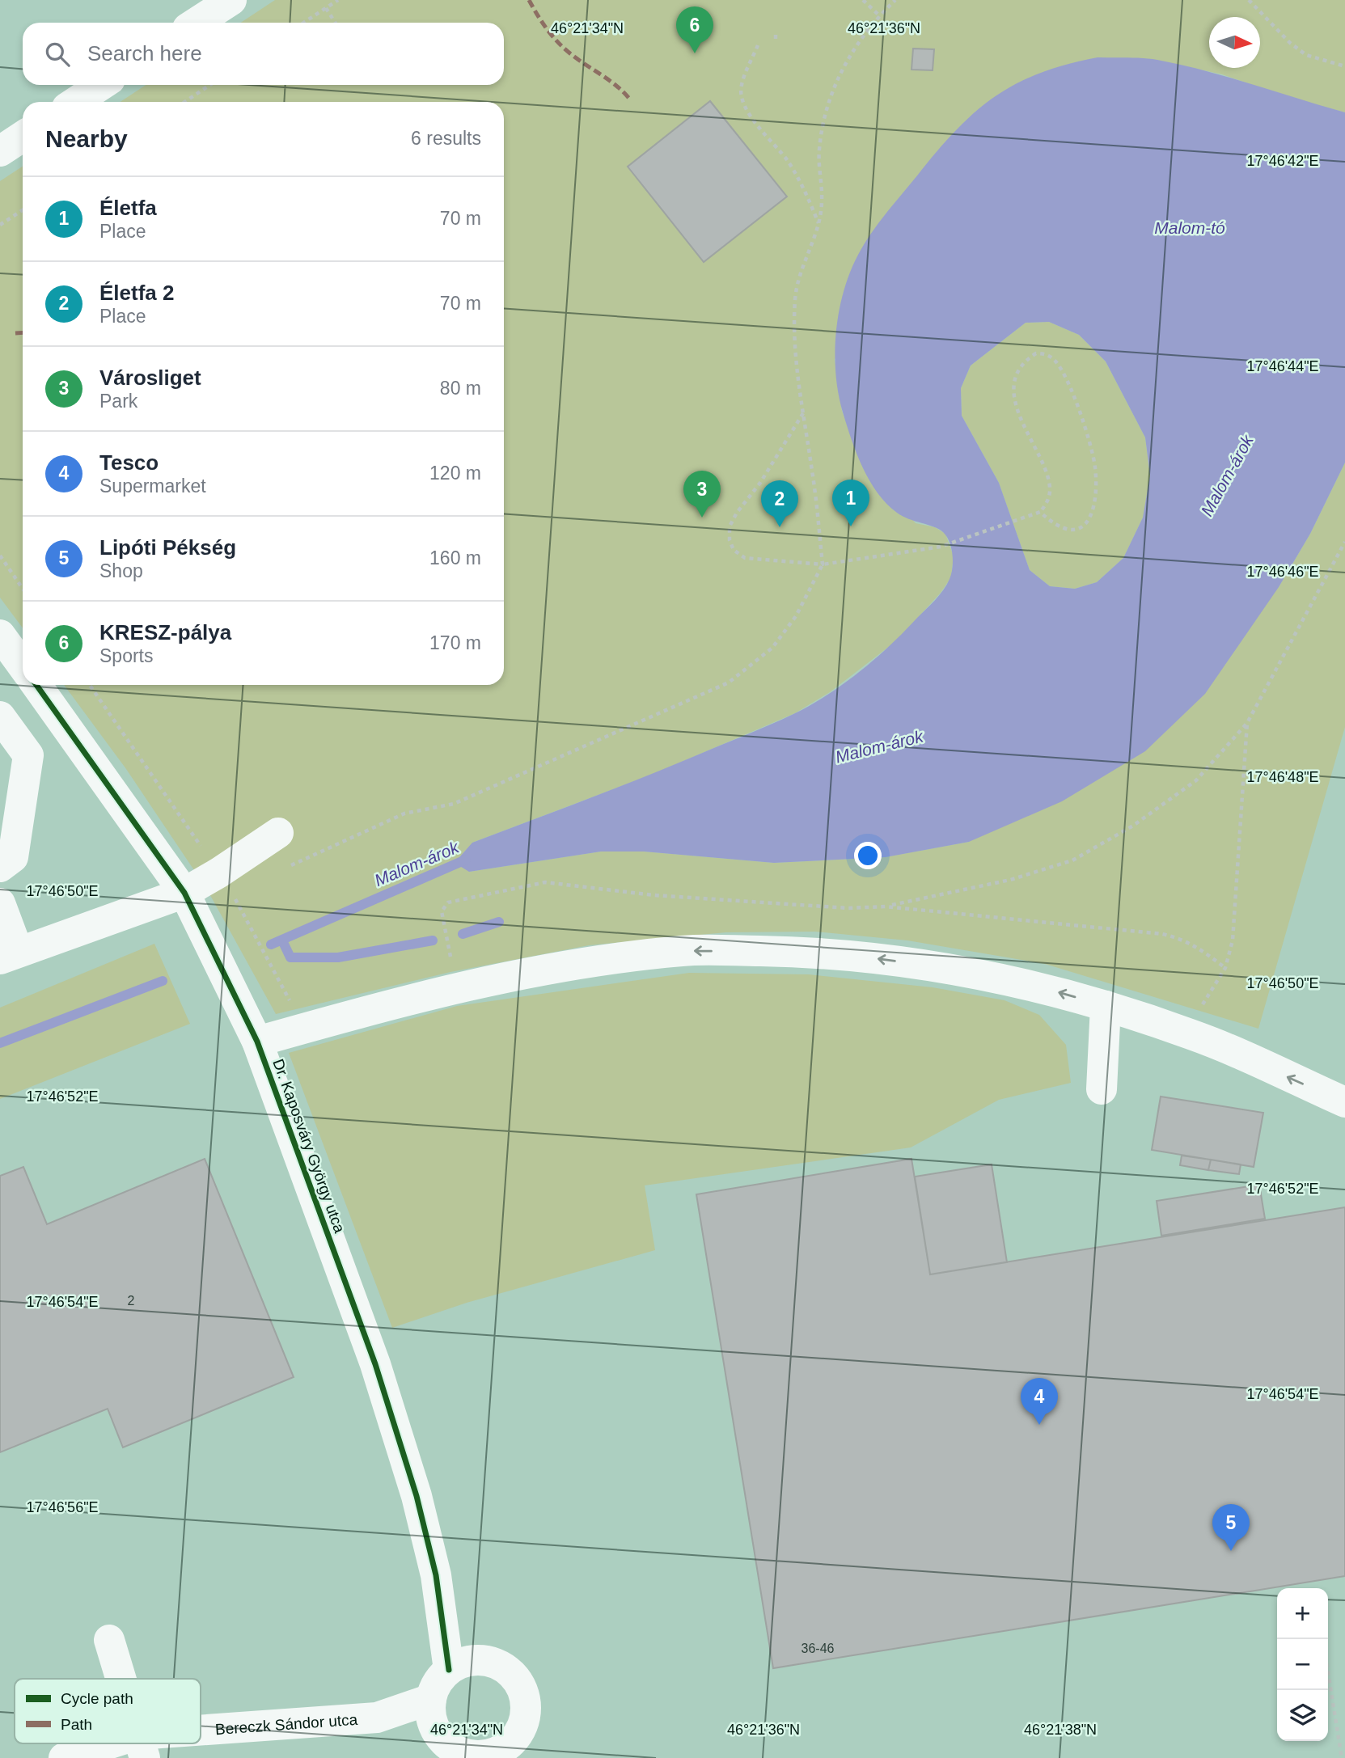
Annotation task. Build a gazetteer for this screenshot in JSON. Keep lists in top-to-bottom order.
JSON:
{
  "streets": {
    "street": ["Dr. Kaposváry György utca", "Bereczk Sándor utca"]
  },
  "crossings": [
    ["Dr. Kaposváry György utca", "Bereczk Sándor utca"]
  ],
  "water": ["Malom-tó", "Malom-árok"],
  "house_numbers": ["2", "36-46"],
  "legend": ["Cycle path", "Path"],
  "north": "right",
  "page": {
    "pins": [
      "6",
      "3",
      "1",
      "2",
      "4",
      "5"
    ],
    "search": "Search here",
    "heading": ["Nearby", "6 results"],
    "list": [
      {
        "mark": "1",
        "name": "Életfa",
        "note": "Place",
        "value": "70 m"
      },
      {
        "mark": "2",
        "name": "Életfa 2",
        "note": "Place",
        "value": "70 m"
      },
      {
        "mark": "3",
        "name": "Városliget",
        "note": "Park",
        "value": "80 m"
      },
      {
        "mark": "4",
        "name": "Tesco",
        "note": "Supermarket",
        "value": "120 m"
      },
      {
        "mark": "5",
        "name": "Lipóti Pékség",
        "note": "Shop",
        "value": "160 m"
      },
      {
        "mark": "6",
        "name": "KRESZ-pálya",
        "note": "Sports",
        "value": "170 m"
      }
    ],
    "map_buttons": ["+", "−"]
  },
  "coordinates": [
    "46°21'34\"N",
    "46°21'36\"N",
    "17°46'42\"E",
    "17°46'44\"E",
    "17°46'46\"E",
    "17°46'48\"E",
    "17°46'50\"E",
    "17°46'52\"E",
    "17°46'54\"E",
    "17°46'56\"E",
    "46°21'38\"N"
  ]
}
